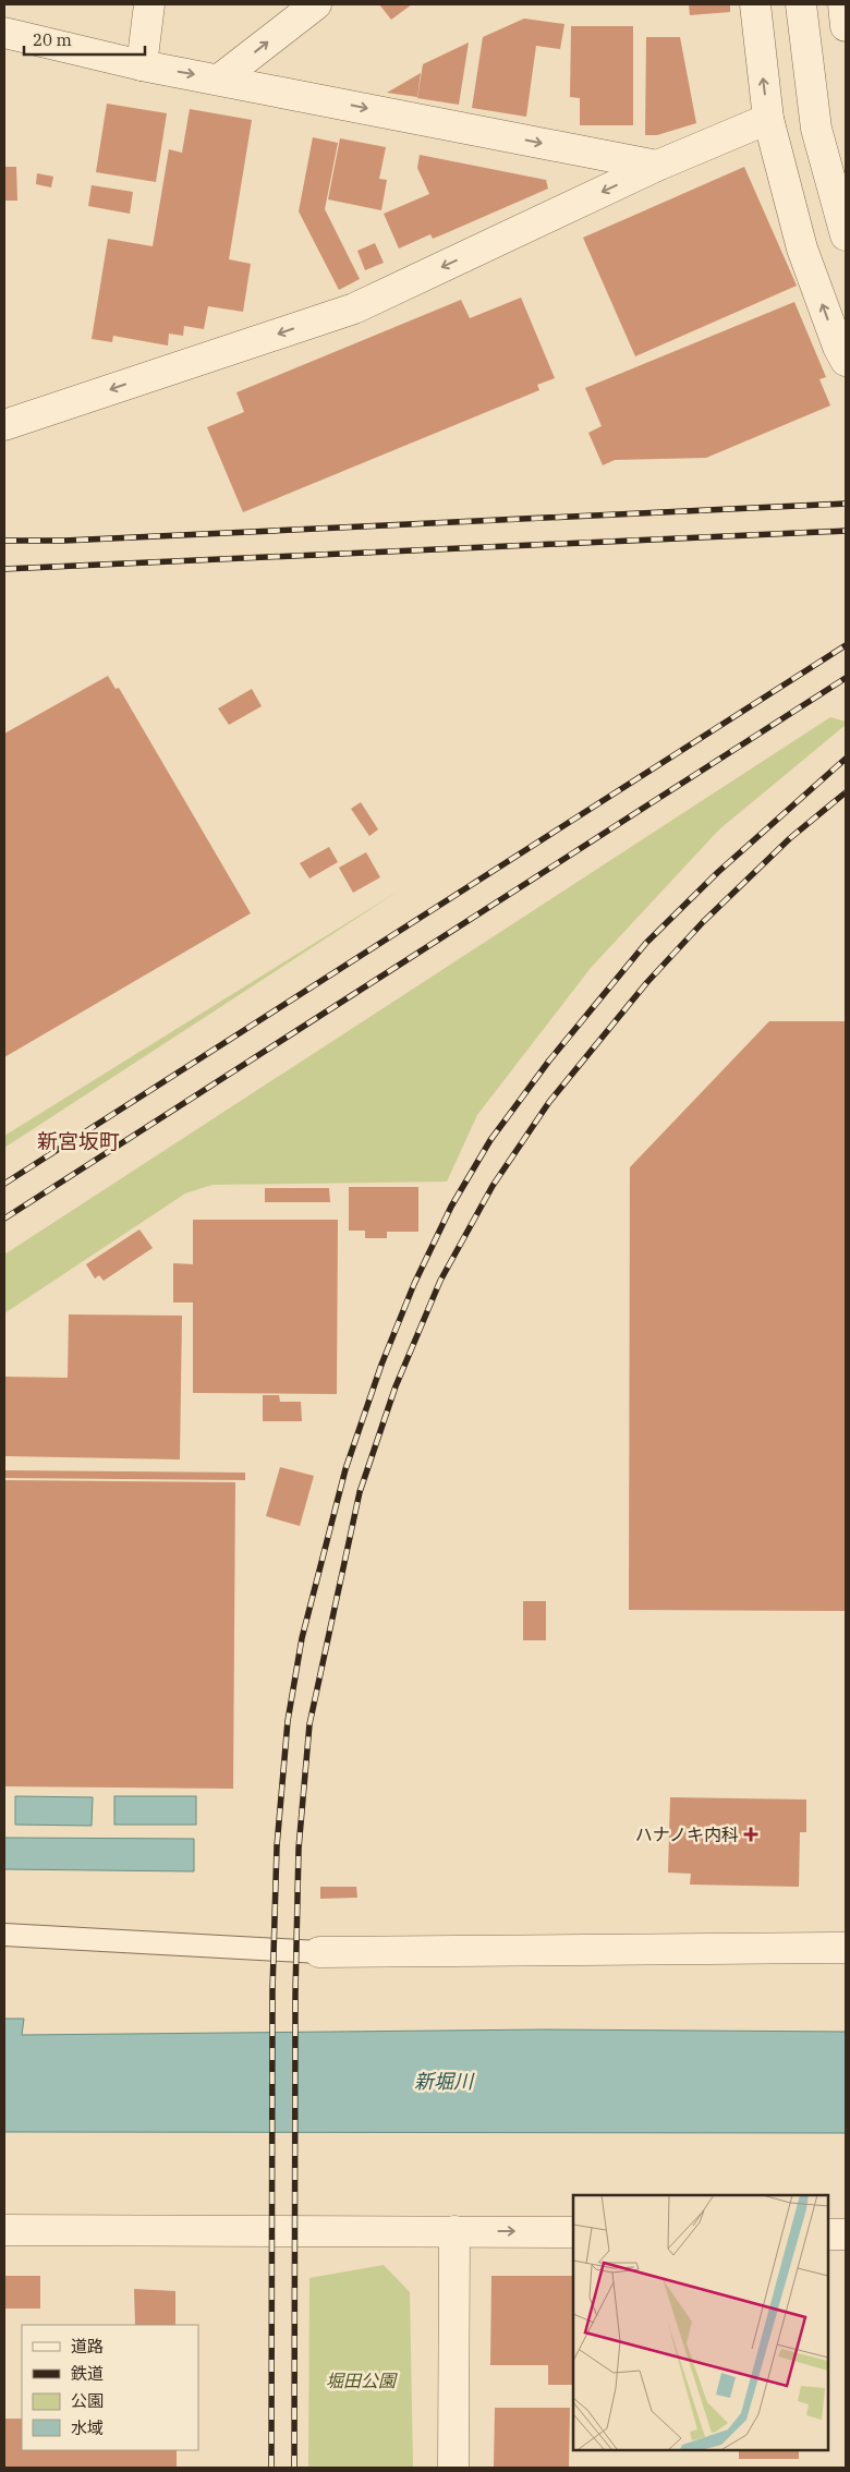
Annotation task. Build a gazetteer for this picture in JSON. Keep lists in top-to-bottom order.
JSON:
{
  "districts": ["新宮坂町"],
  "water": ["新堀川"],
  "parks": ["堀田公園"],
  "places": {
    "health": ["ハナノキ内科"]
  },
  "legend": [
    "道路",
    "鉄道",
    "公園",
    "水域"
  ],
  "scale_bar": "20 m"
}
